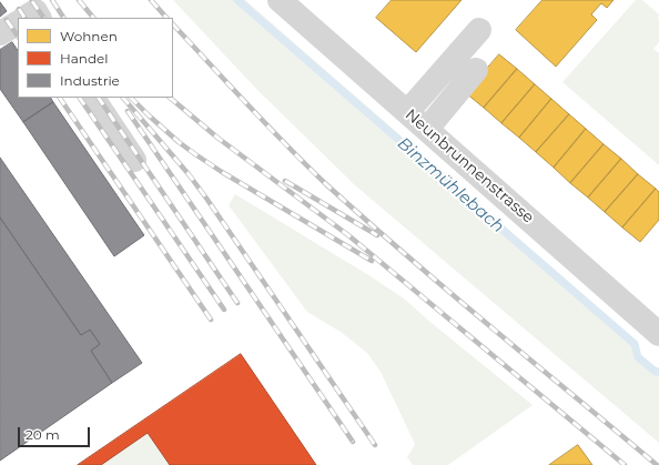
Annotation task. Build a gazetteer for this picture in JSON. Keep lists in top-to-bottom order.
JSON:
{
  "streets": {
    "street": ["Neunbrunnenstrasse"]
  },
  "water": ["Binzmühlebach"],
  "legend": ["Wohnen", "Handel", "Industrie"],
  "scale_bar": "20 m"
}
